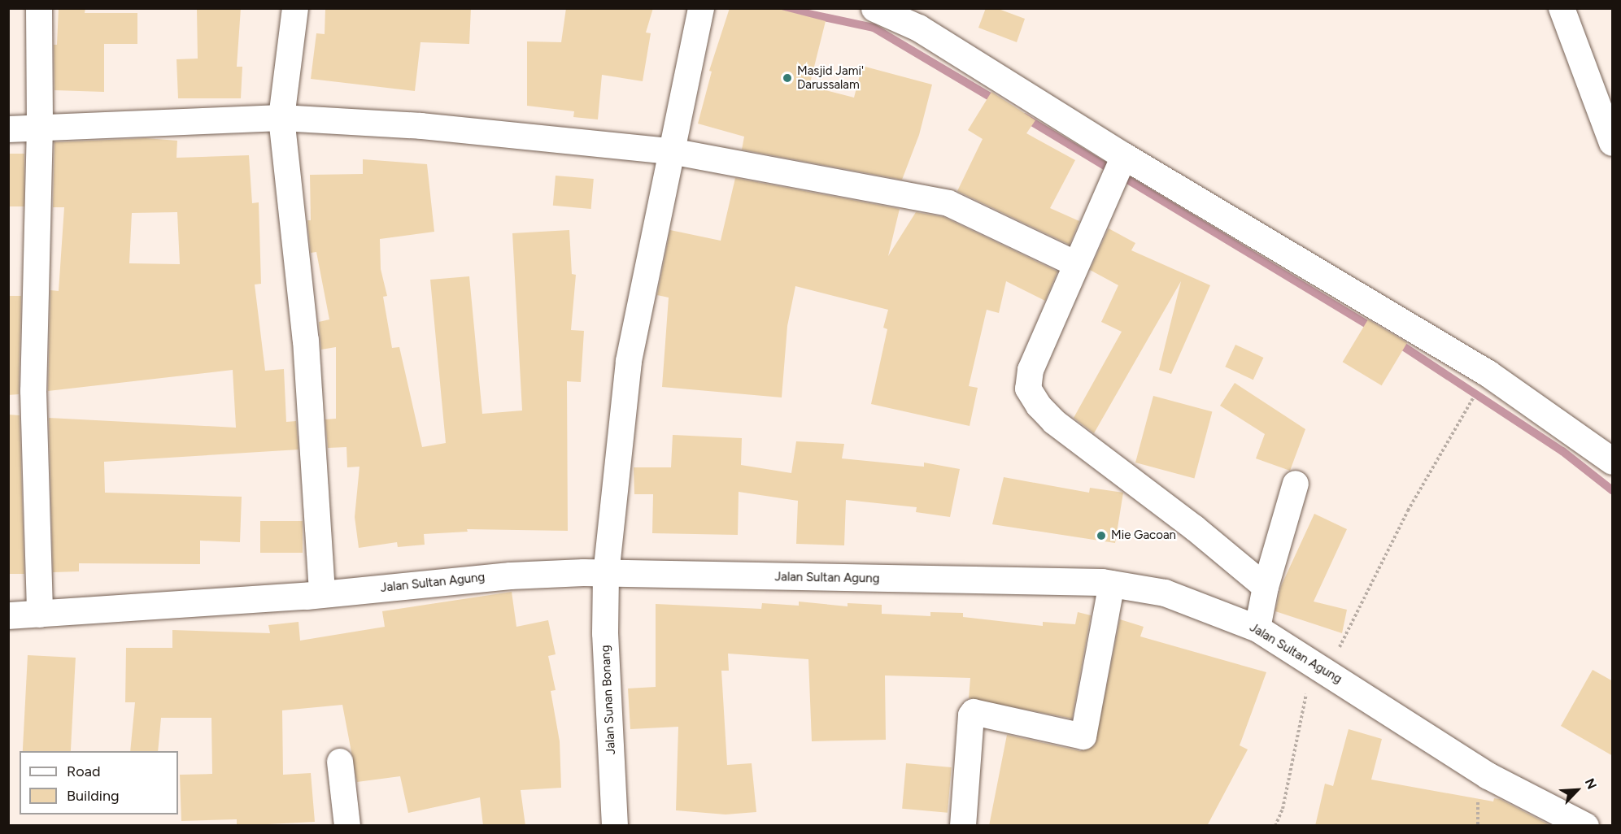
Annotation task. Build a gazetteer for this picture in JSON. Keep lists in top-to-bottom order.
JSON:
{
  "streets": {
    "main road": ["Jalan Sultan Agung"],
    "street": ["Jalan Sunan Bonang"]
  },
  "crossings": [
    ["Jalan Sultan Agung", "Jalan Sunan Bonang"]
  ],
  "places": ["Masjid Jami' Darussalam", "Mie Gacoan"],
  "legend": ["Road", "Building"],
  "north": "top right"
}
